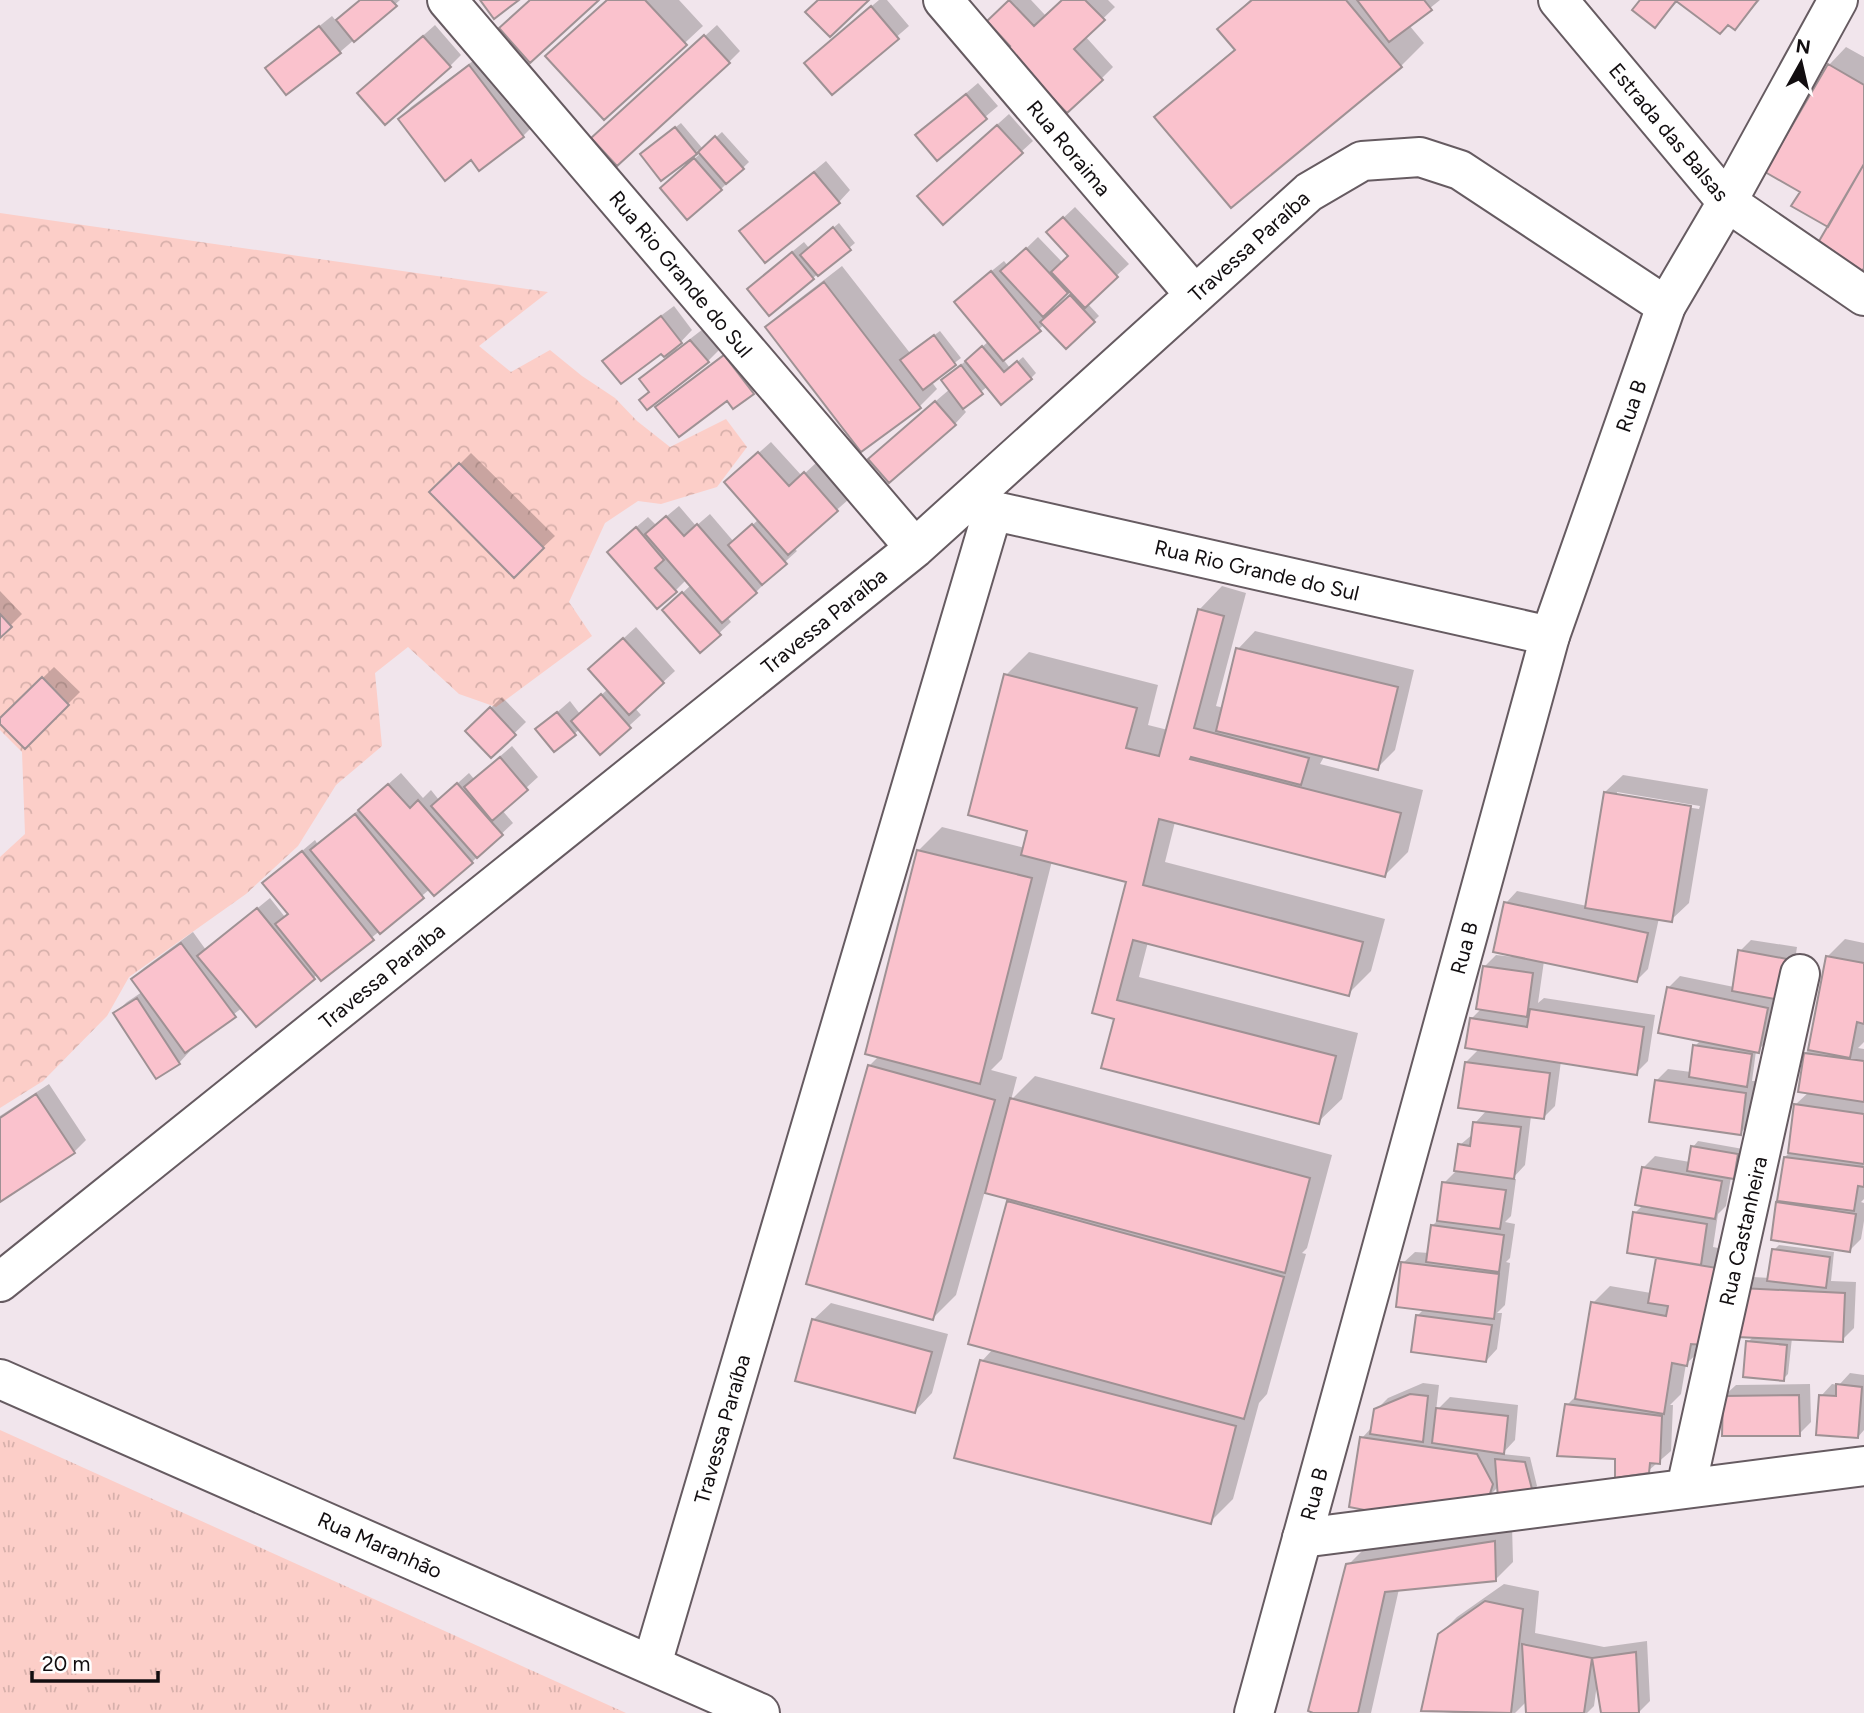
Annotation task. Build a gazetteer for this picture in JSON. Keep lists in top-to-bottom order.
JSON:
{
  "streets": {
    "street": [
      "Estrada das Balsas",
      "Rua Roraima",
      "Travessa Paraíba",
      "Rua Rio Grande do Sul",
      "Rua B",
      "Rua Castanheira",
      "Rua Maranhão"
    ]
  },
  "crossings": [
    ["Estrada das Balsas", "Rua B"],
    ["Rua Roraima", "Travessa Paraíba"],
    ["Travessa Paraíba", "Rua Rio Grande do Sul"],
    ["Travessa Paraíba", "Rua B"],
    ["Travessa Paraíba", "Rua Maranhão"],
    ["Rua Rio Grande do Sul", "Rua B"]
  ],
  "scale_bar": "20 m",
  "north": "top"
}
